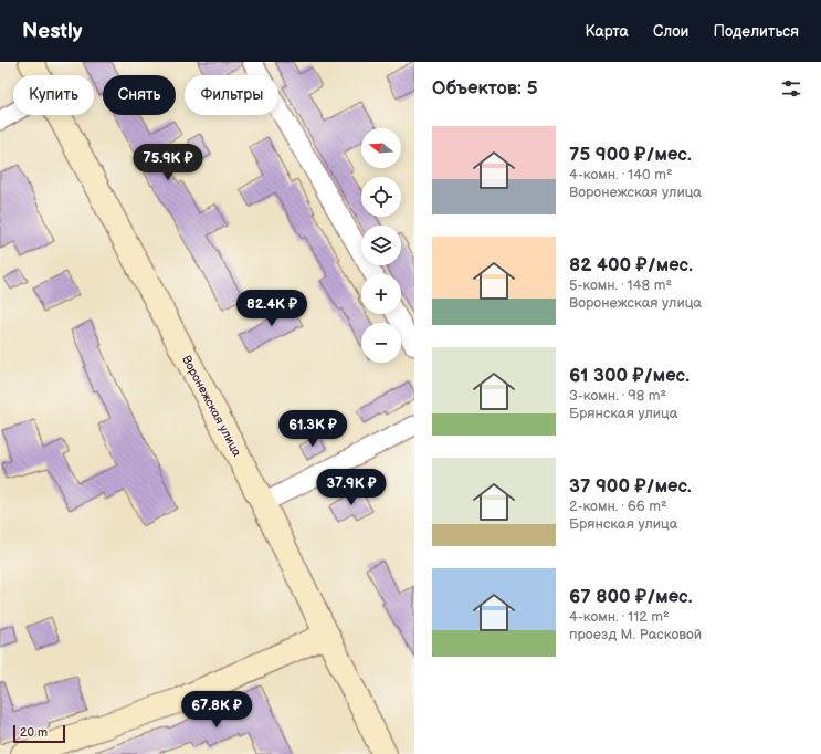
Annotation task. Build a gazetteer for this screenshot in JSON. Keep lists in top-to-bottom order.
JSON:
{
  "streets": {
    "street": ["Воронежская улица"]
  },
  "scale_bar": "20 m",
  "north": "left",
  "page": {
    "header": "Nestly",
    "nav": ["Карта", "Слои", "Поделиться"],
    "heading": "Объектов: 5",
    "chip": ["Купить", "Снять", "Фильтры"],
    "list": [
      {
        "name": "75 900 ₽/мес.",
        "note": "4-комн. · 140 m² · Воронежская улица"
      },
      {
        "name": "82 400 ₽/мес.",
        "note": "5-комн. · 148 m² · Воронежская улица"
      },
      {
        "name": "61 300 ₽/мес.",
        "note": "3-комн. · 98 m² · Брянская улица"
      },
      {
        "name": "37 900 ₽/мес.",
        "note": "2-комн. · 66 m² · Брянская улица"
      },
      {
        "name": "67 800 ₽/мес.",
        "note": "4-комн. · 112 m² · проезд М. Расковой"
      }
    ],
    "map_buttons": ["+", "−"],
    "price": [
      "75.9K ₽",
      "82.4K ₽",
      "61.3K ₽",
      "37.9K ₽",
      "67.8K ₽"
    ],
    "scale": "20 m"
  }
}
